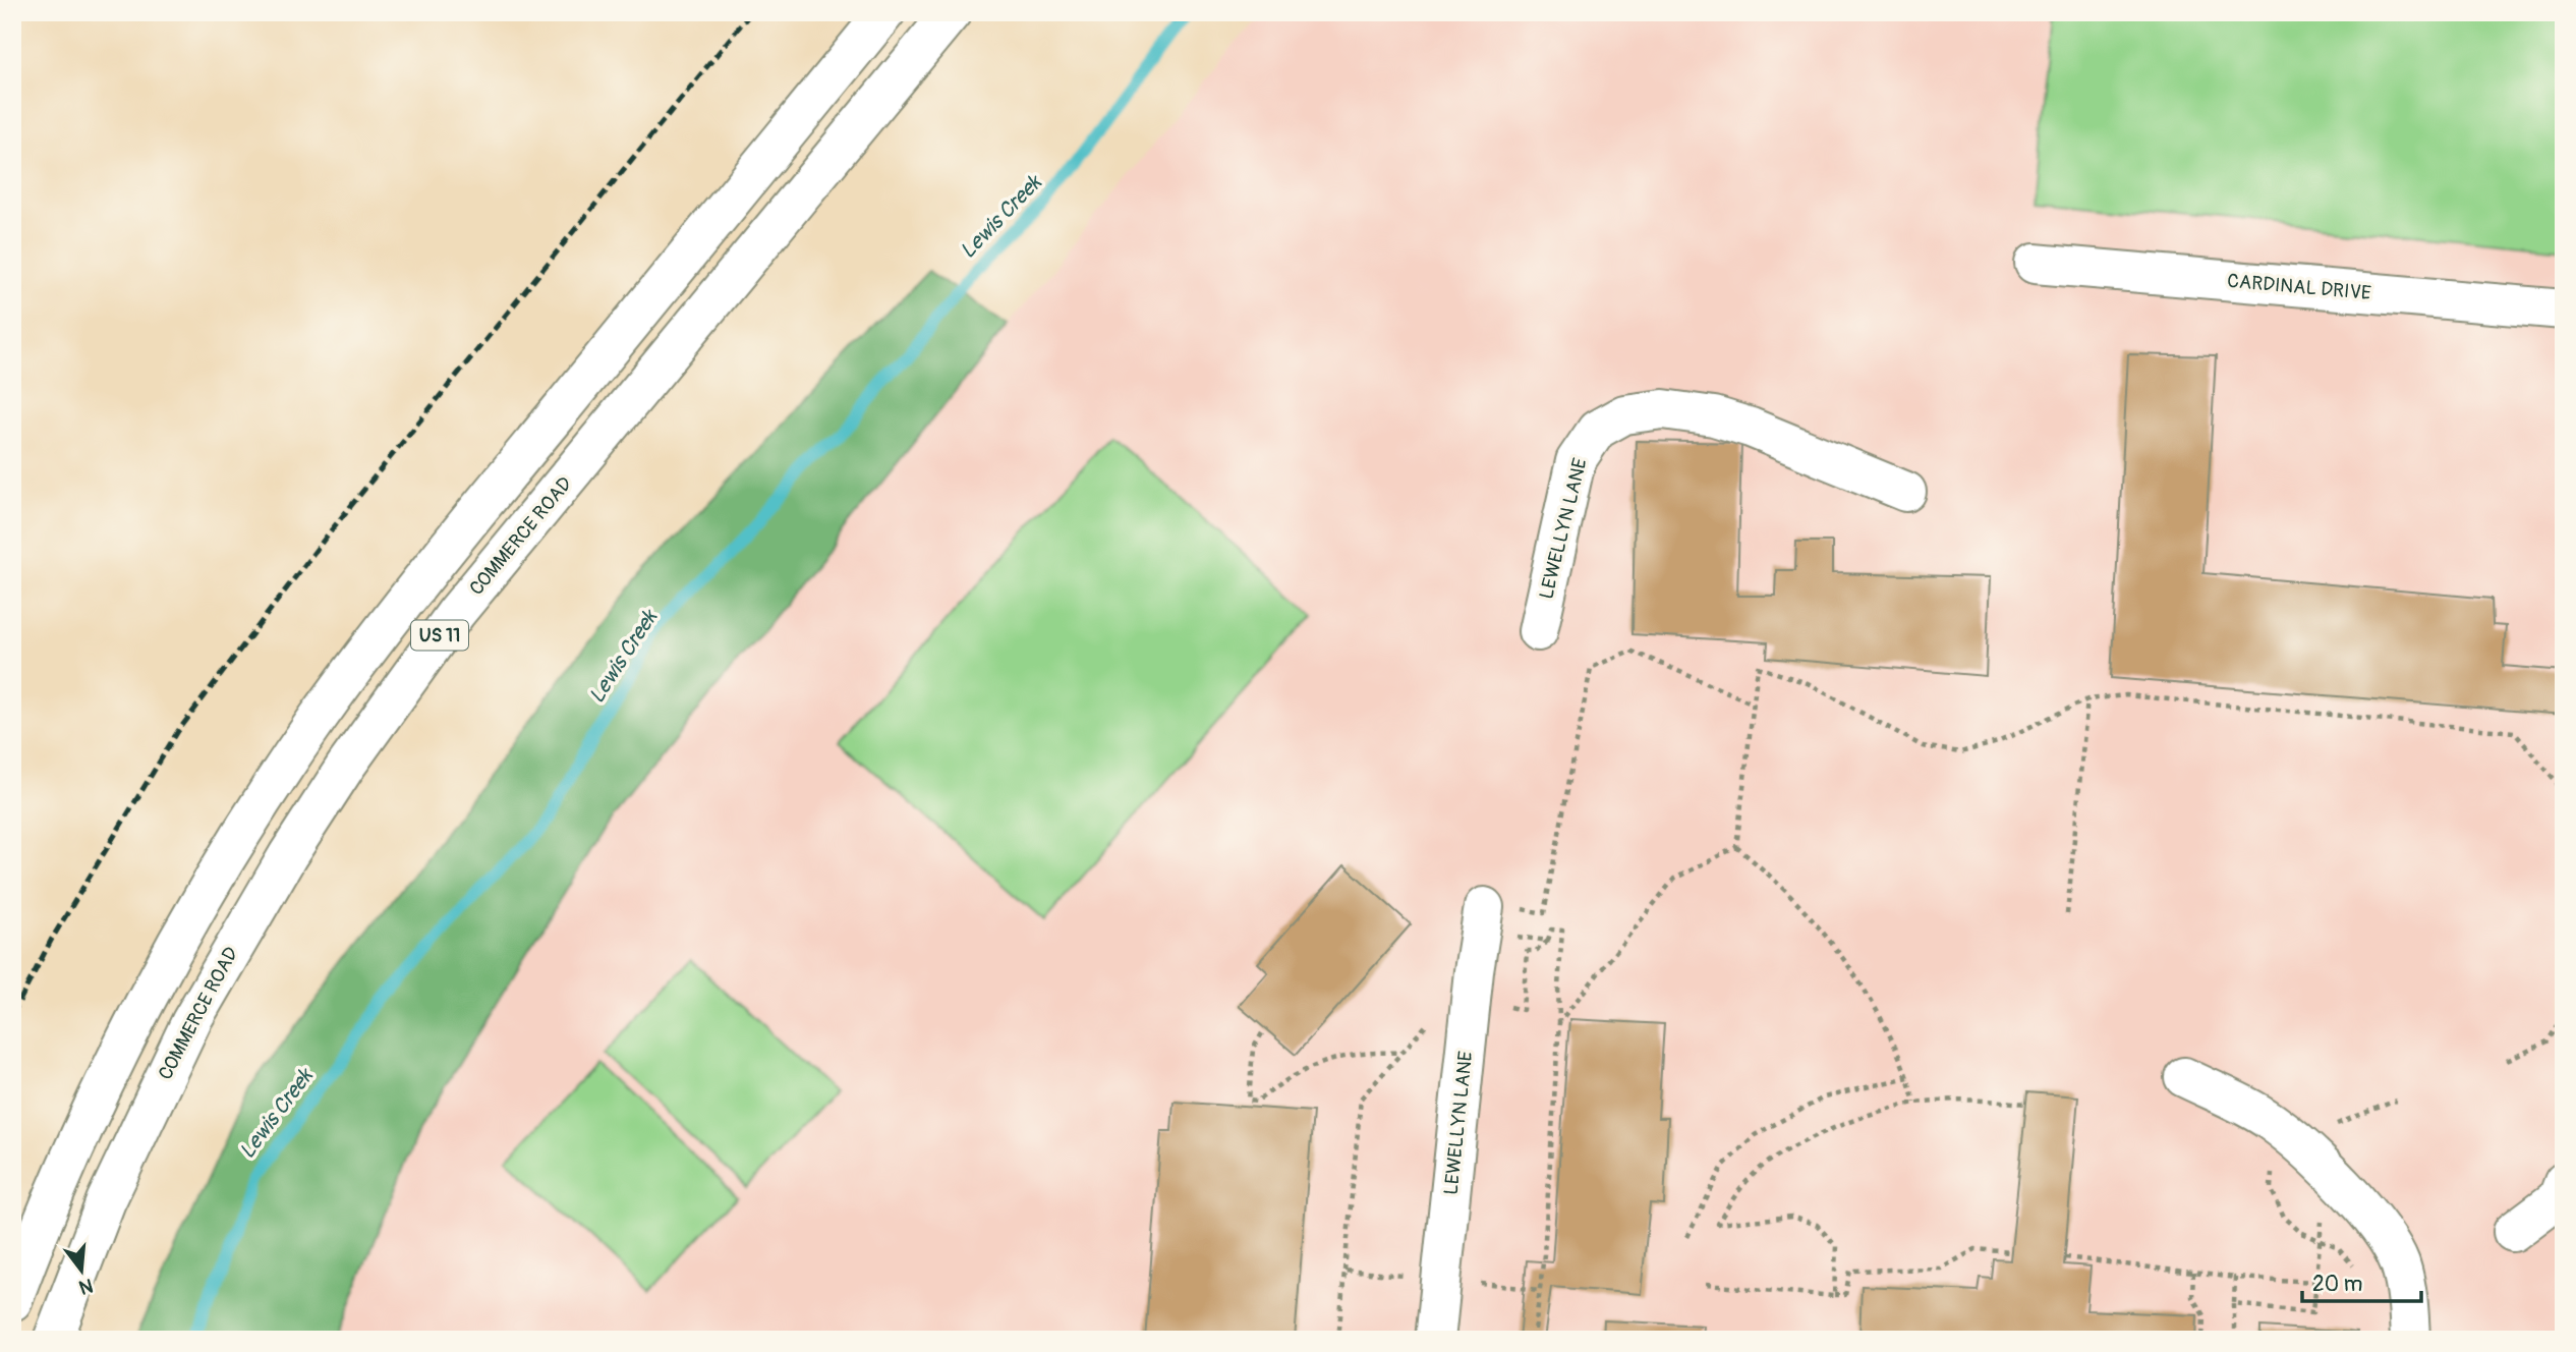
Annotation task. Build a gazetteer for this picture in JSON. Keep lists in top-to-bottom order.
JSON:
{
  "streets": {
    "main road": [
      "CARDINAL DRIVE",
      "LEWELLYN LANE",
      "COMMERCE ROAD",
      "US 11"
    ]
  },
  "water": ["Lewis Creek"],
  "scale_bar": "20 m",
  "north": "bottom"
}
